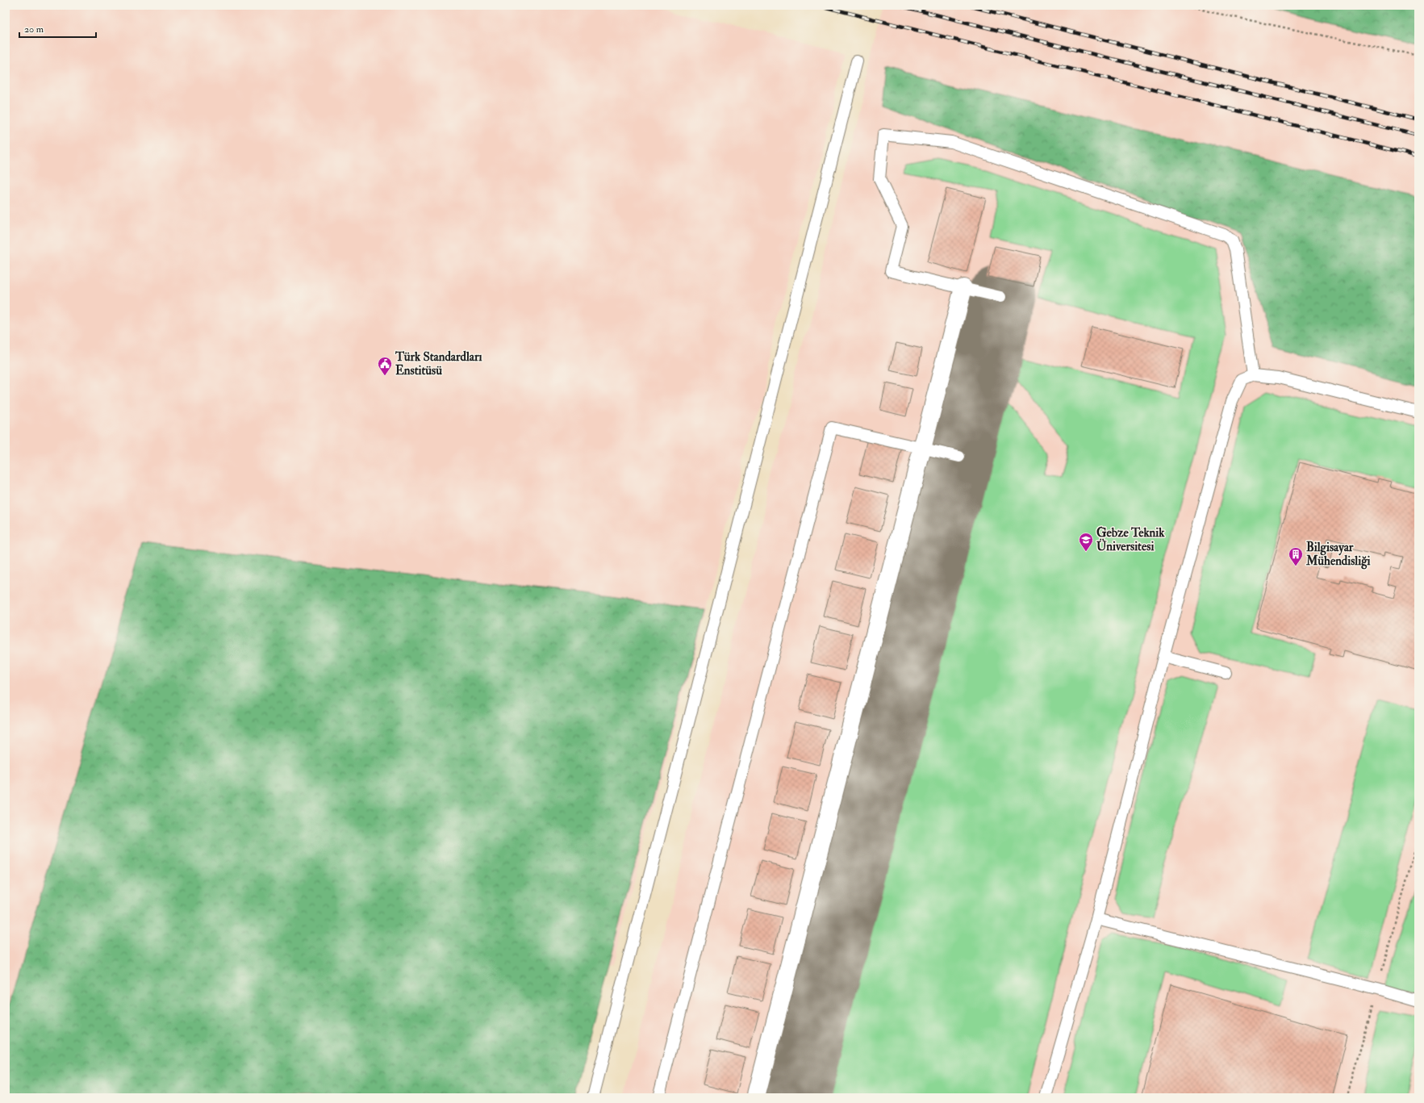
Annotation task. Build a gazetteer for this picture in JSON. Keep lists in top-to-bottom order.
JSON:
{
  "places": {
    "public building": ["Türk Standardları Enstitüsü"],
    "school or university": ["Gebze Teknik Üniversitesi"],
    "building": ["Bilgisayar Mühendisliği"]
  },
  "scale_bar": "20 m"
}
